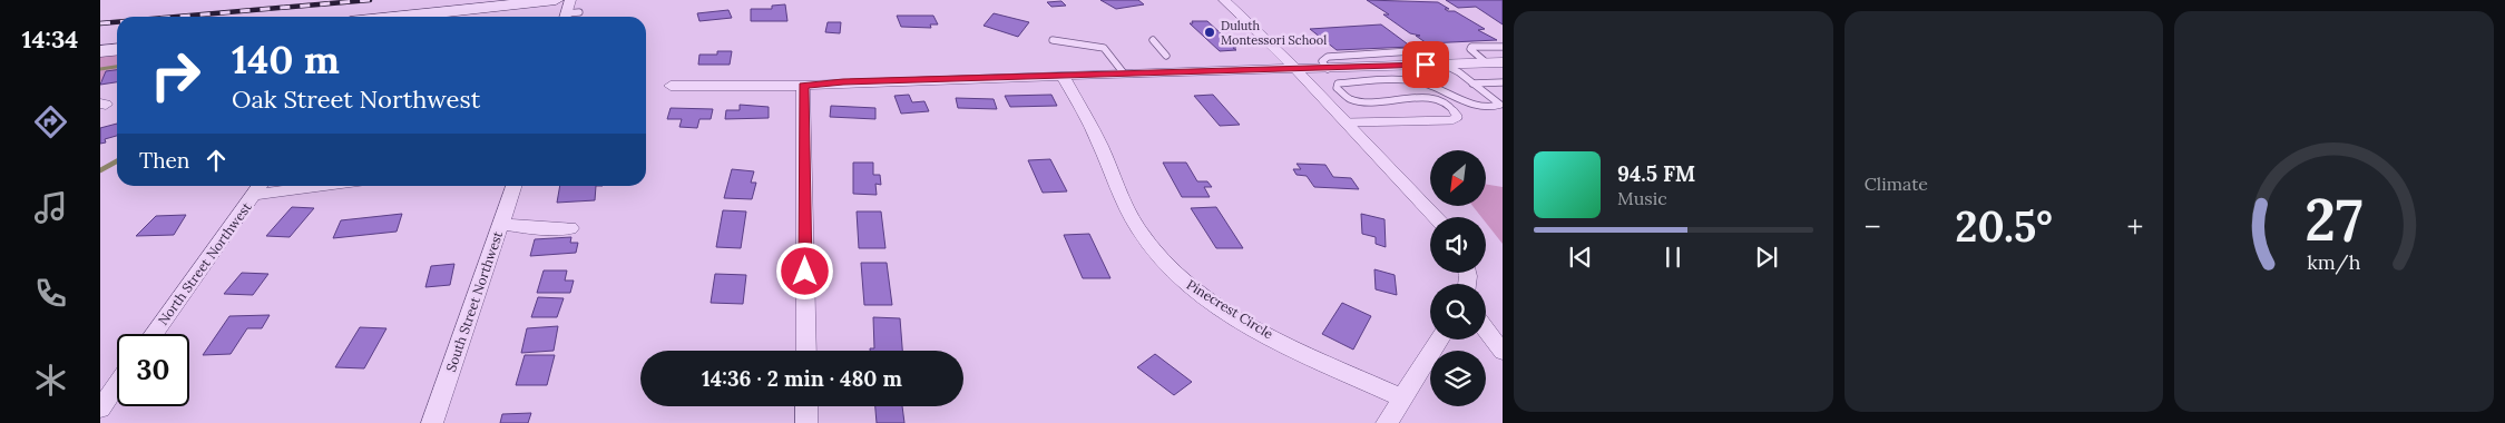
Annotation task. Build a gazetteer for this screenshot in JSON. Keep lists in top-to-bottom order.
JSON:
{
  "streets": {
    "street": ["North Street Northwest", "South Street Northwest", "Pinecrest Circle"]
  },
  "places": ["Duluth Montessori School"],
  "north": "bottom left",
  "page": {
    "tabs": "14:34",
    "tile": "Climate",
    "turn": ["140 m", "Oak Street Northwest"],
    "then": "Then",
    "song": ["94.5 FM", "Music"],
    "heat": ["−", "20.5°", "+"],
    "limit": "30",
    "trip": "14:36 · 2 min · 480 m",
    "gauge": ["27", "km/h"]
  }
}
